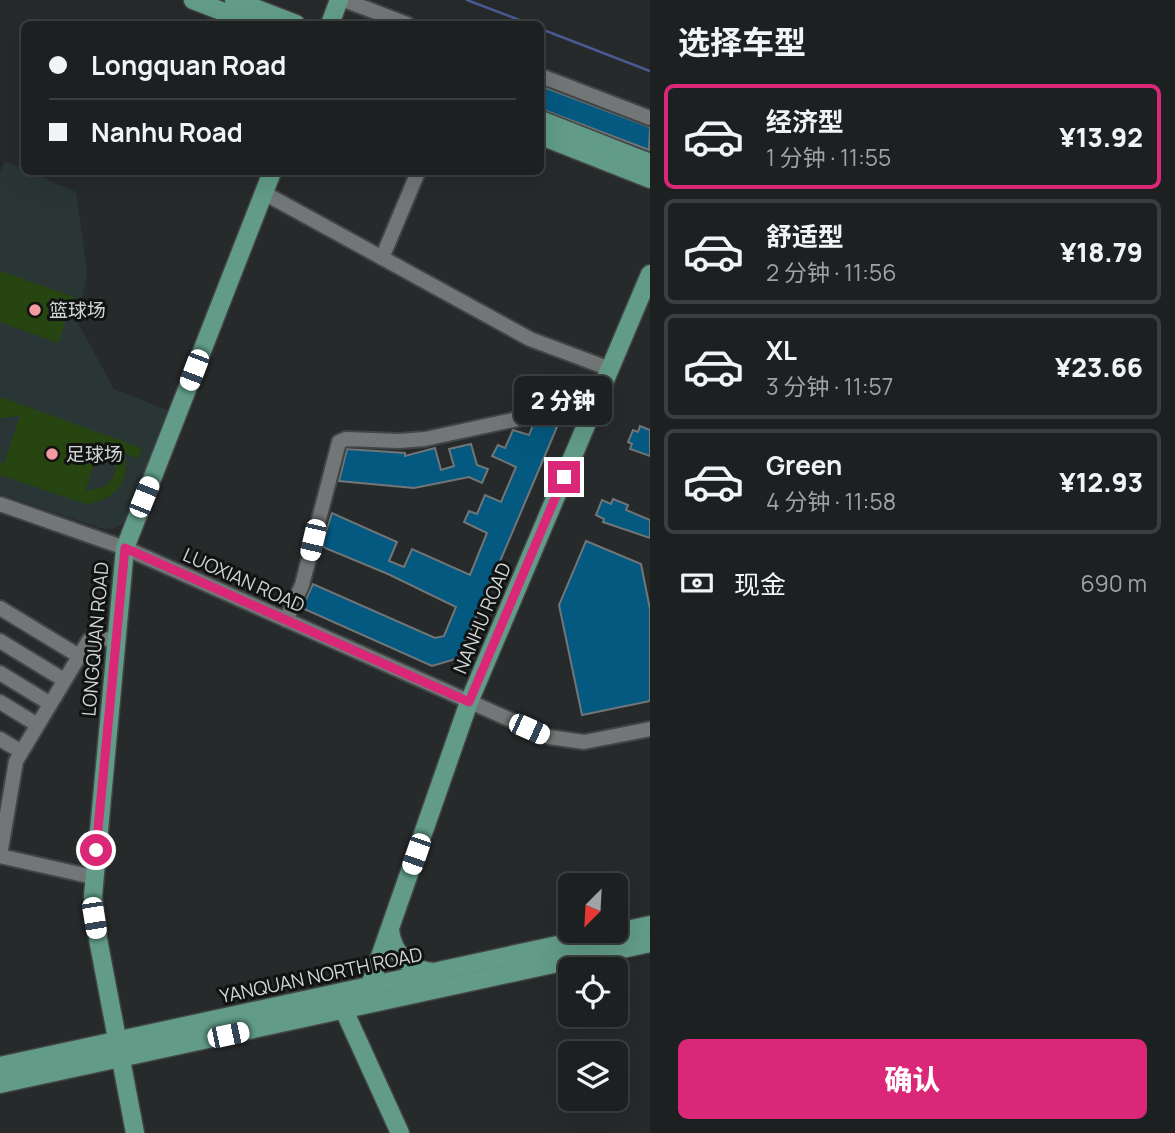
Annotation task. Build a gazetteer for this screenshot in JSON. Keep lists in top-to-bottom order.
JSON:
{
  "streets": {
    "main road": ["NANHU ROAD", "LONGQUAN ROAD", "YANQUAN NORTH ROAD"],
    "street": ["LUOXIAN ROAD"]
  },
  "crossings": [
    ["LUOXIAN ROAD", "NANHU ROAD"],
    ["LUOXIAN ROAD", "LONGQUAN ROAD"],
    ["NANHU ROAD", "YANQUAN NORTH ROAD"],
    ["LONGQUAN ROAD", "YANQUAN NORTH ROAD"]
  ],
  "places": ["篮球场", "足球场"],
  "north": "bottom left",
  "page": {
    "heading": "选择车型",
    "banner": ["Longquan Road", "Nanhu Road"],
    "list": [
      {
        "name": "经济型",
        "note": "1 分钟 · 11:55",
        "value": "¥13.92"
      },
      {
        "name": "舒适型",
        "note": "2 分钟 · 11:56",
        "value": "¥18.79"
      },
      {
        "name": "XL",
        "note": "3 分钟 · 11:57",
        "value": "¥23.66"
      },
      {
        "name": "Green",
        "note": "4 分钟 · 11:58",
        "value": "¥12.93"
      }
    ],
    "bubble": "2 分钟",
    "pay": ["现金", "690 m"],
    "buttons": "确认"
  }
}
